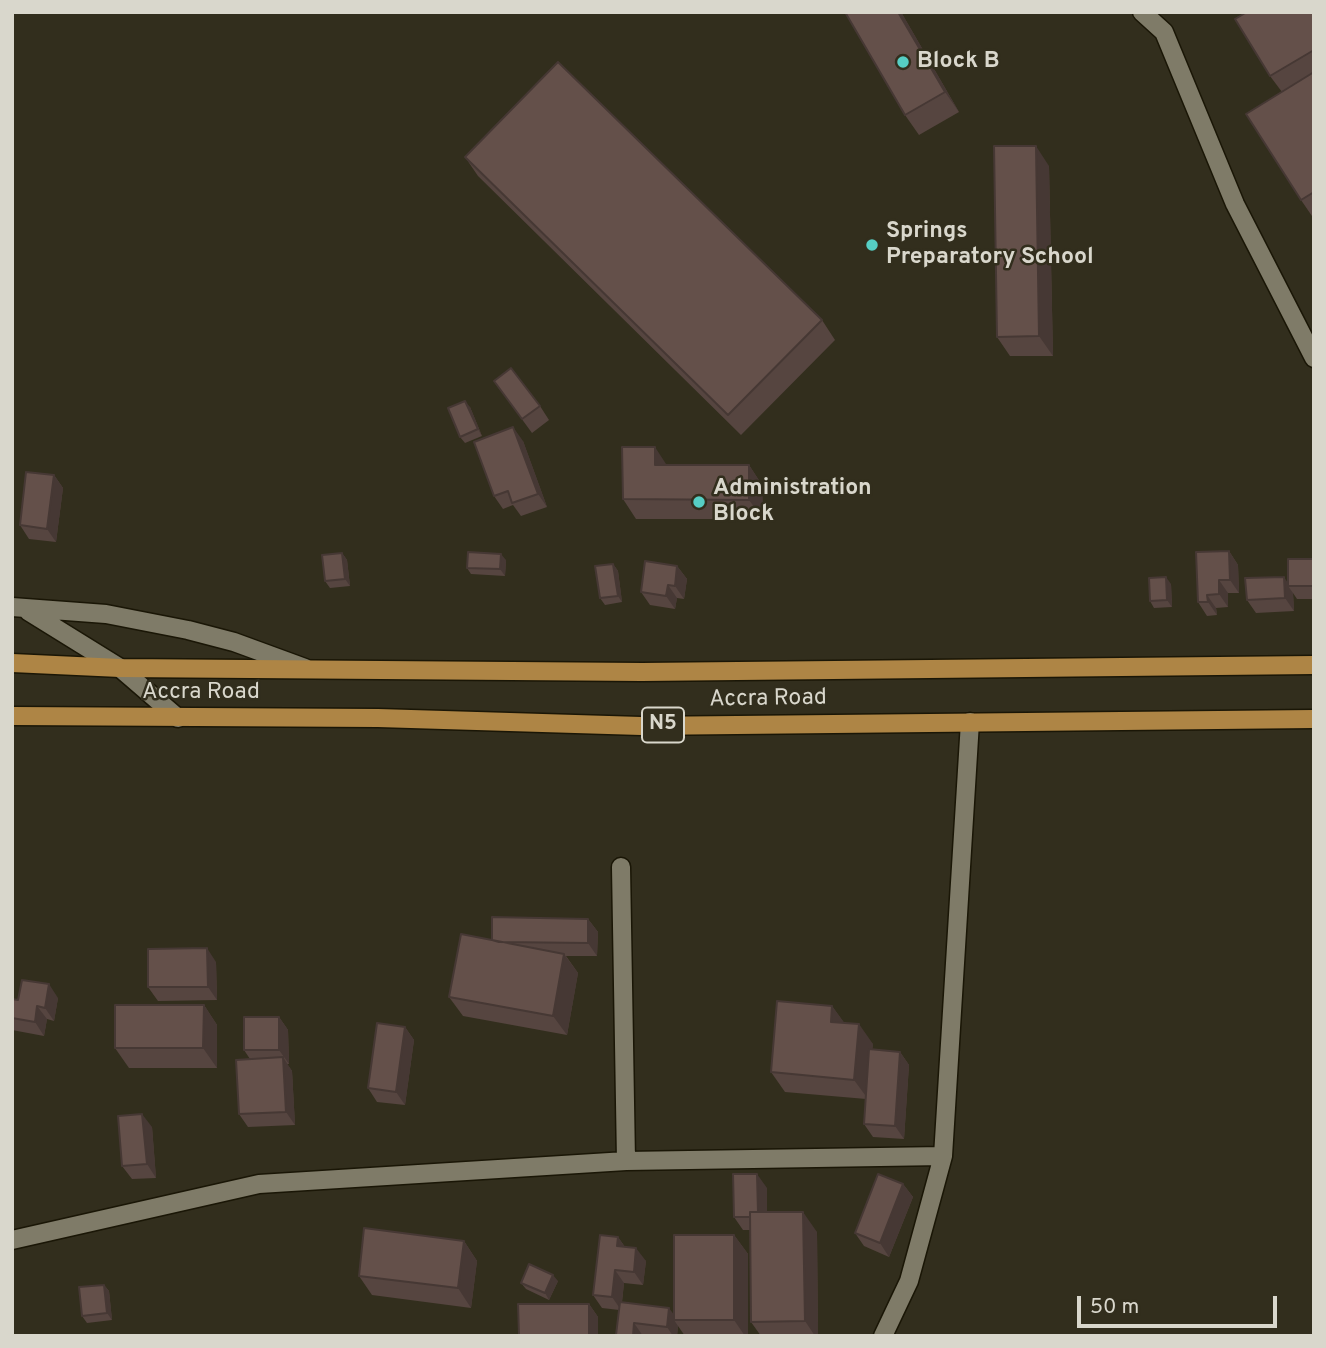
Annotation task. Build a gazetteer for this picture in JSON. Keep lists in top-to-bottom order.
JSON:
{
  "streets": {
    "main road": ["Accra Road", "N5"]
  },
  "places": ["Block B", "Springs Preparatory School", "Administration Block"],
  "scale_bar": "50 m"
}
